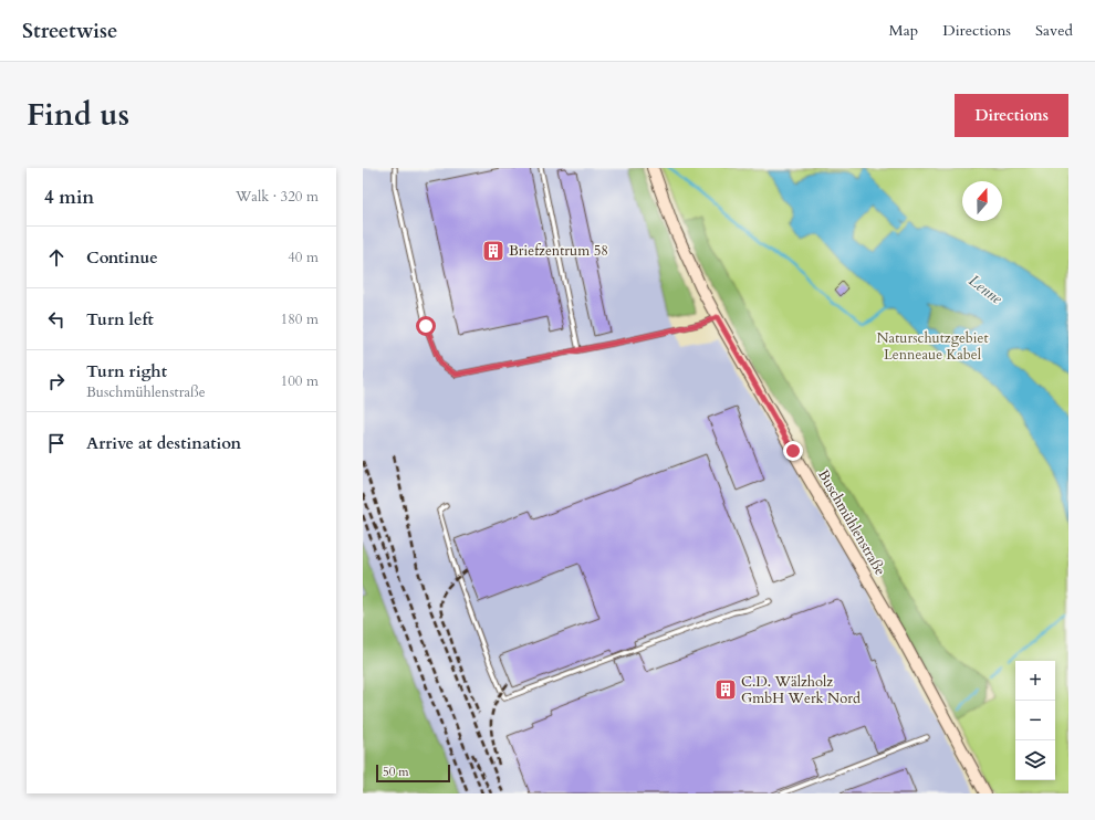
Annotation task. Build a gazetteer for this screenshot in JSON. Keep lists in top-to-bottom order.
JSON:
{
  "streets": {
    "street": ["Buschmühlenstraße"]
  },
  "water": ["Lenne"],
  "parks": ["Naturschutzgebiet Lenneaue Kabel"],
  "places": {
    "building": ["Briefzentrum 58", "C.D. Wälzholz GmbH Werk Nord"]
  },
  "scale_bar": "50 m",
  "north": "top",
  "page": {
    "header": "Streetwise",
    "nav": ["Map", "Directions", "Saved"],
    "title": "Find us",
    "buttons": "Directions",
    "heading": ["4 min", "Walk · 320 m"],
    "list": [
      ["Continue", "40 m"],
      ["Turn left", "180 m"],
      ["Turn right", "Buschmühlenstraße", "100 m"],
      "Arrive at destination"
    ],
    "map_buttons": ["+", "−"],
    "scale": "50 m"
  }
}
